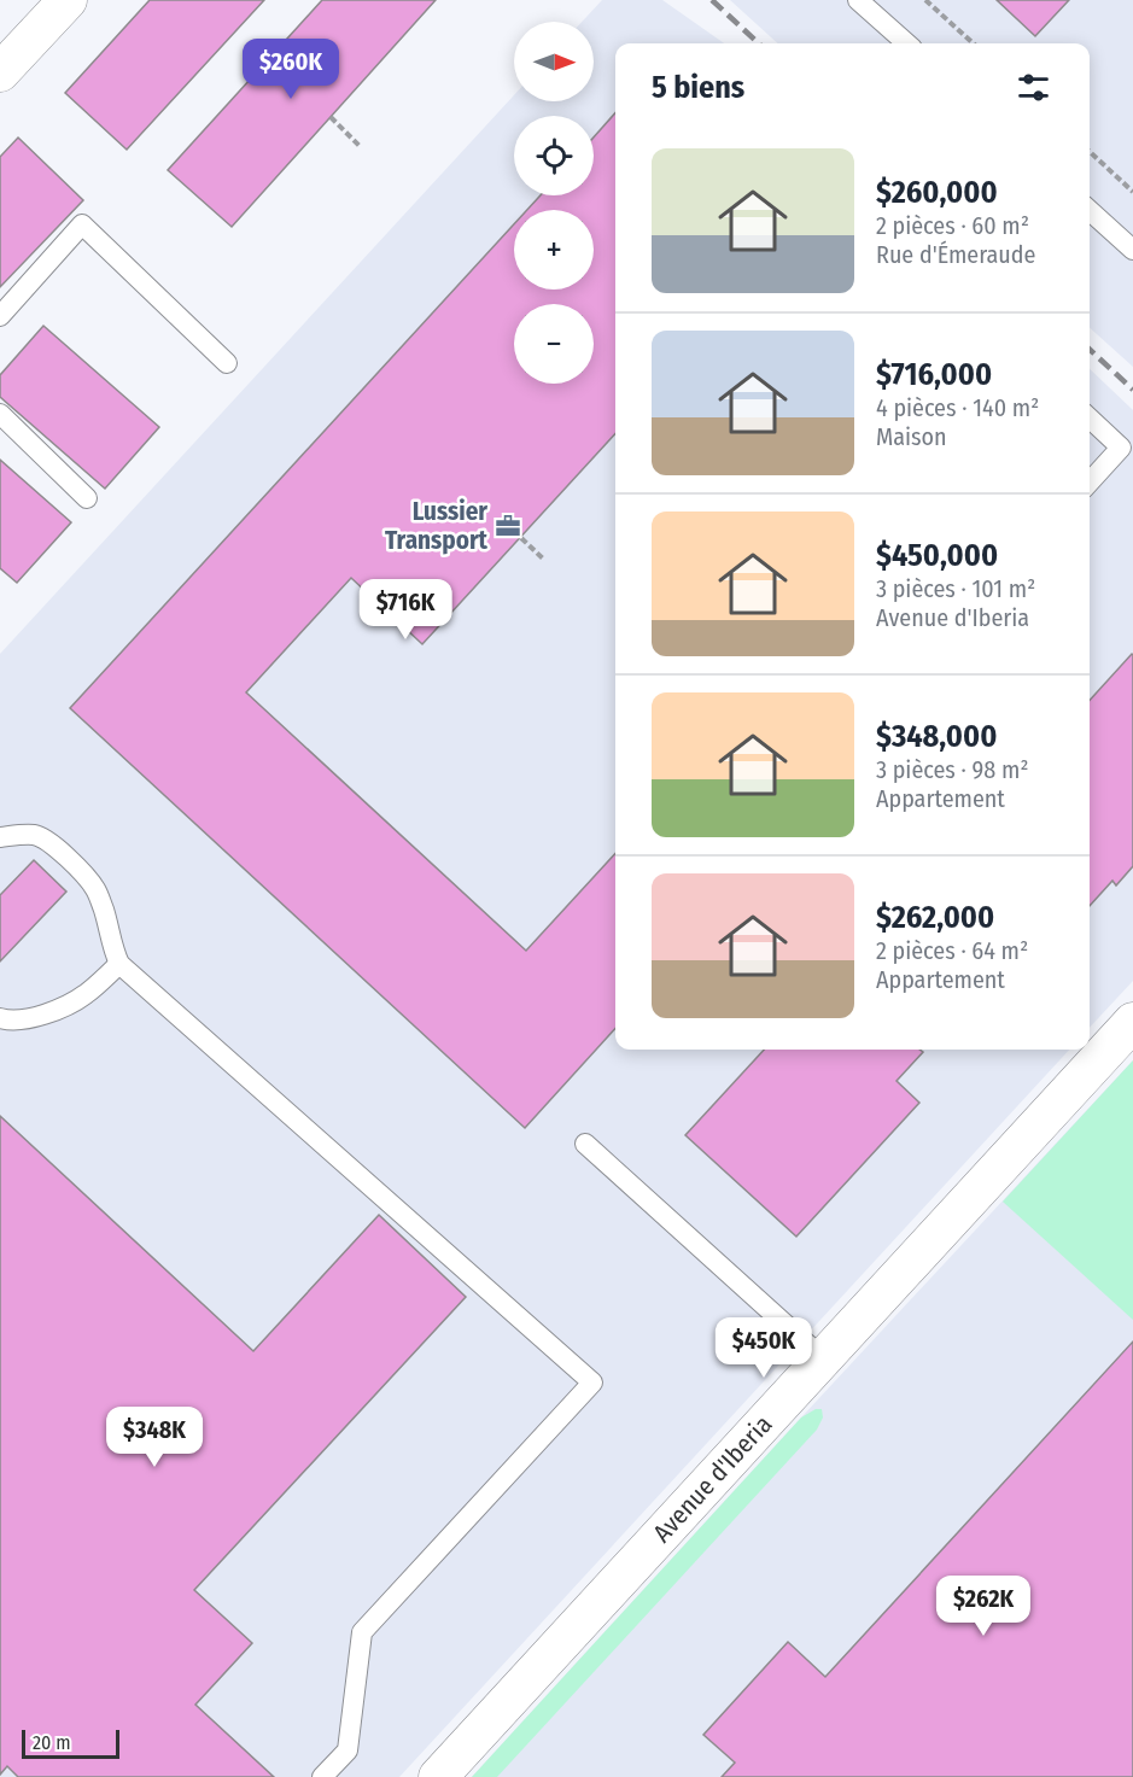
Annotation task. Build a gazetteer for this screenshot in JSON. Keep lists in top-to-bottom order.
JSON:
{
  "streets": {
    "street": ["Avenue d'Iberia"]
  },
  "places": {
    "office": ["Lussier Transport"]
  },
  "scale_bar": "20 m",
  "north": "right",
  "page": {
    "map_buttons": ["+", "−"],
    "price": [
      "$260K",
      "$716K",
      "$450K",
      "$348K",
      "$262K"
    ],
    "heading": "5 biens",
    "list": [
      {
        "name": "$260,000",
        "note": "2 pièces · 60 m² · Rue d'Émeraude"
      },
      {
        "name": "$716,000",
        "note": "4 pièces · 140 m² · Maison"
      },
      {
        "name": "$450,000",
        "note": "3 pièces · 101 m² · Avenue d'Iberia"
      },
      {
        "name": "$348,000",
        "note": "3 pièces · 98 m² · Appartement"
      },
      {
        "name": "$262,000",
        "note": "2 pièces · 64 m² · Appartement"
      }
    ],
    "scale": "20 m"
  }
}
